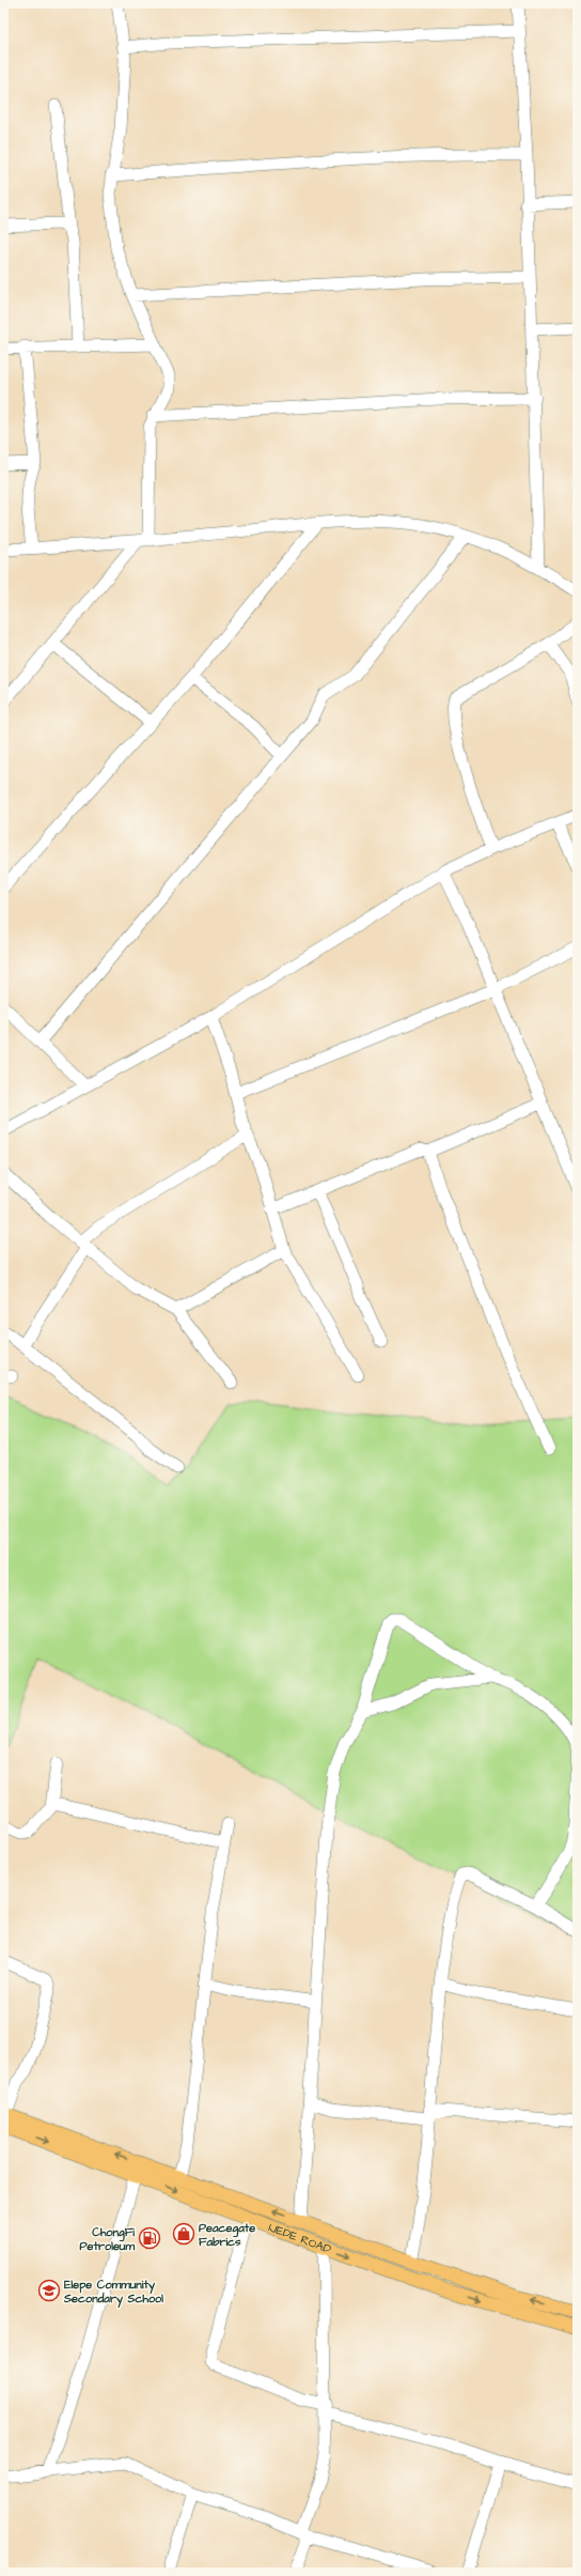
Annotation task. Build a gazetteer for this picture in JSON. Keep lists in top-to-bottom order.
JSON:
{
  "streets": {
    "main road": ["IJEDE ROAD"]
  },
  "places": {
    "shop": ["Peacegate Fabrics"],
    "fuel station": ["ChongFi Petroleum"],
    "school or university": ["Elepe Community Secondary School"]
  }
}
